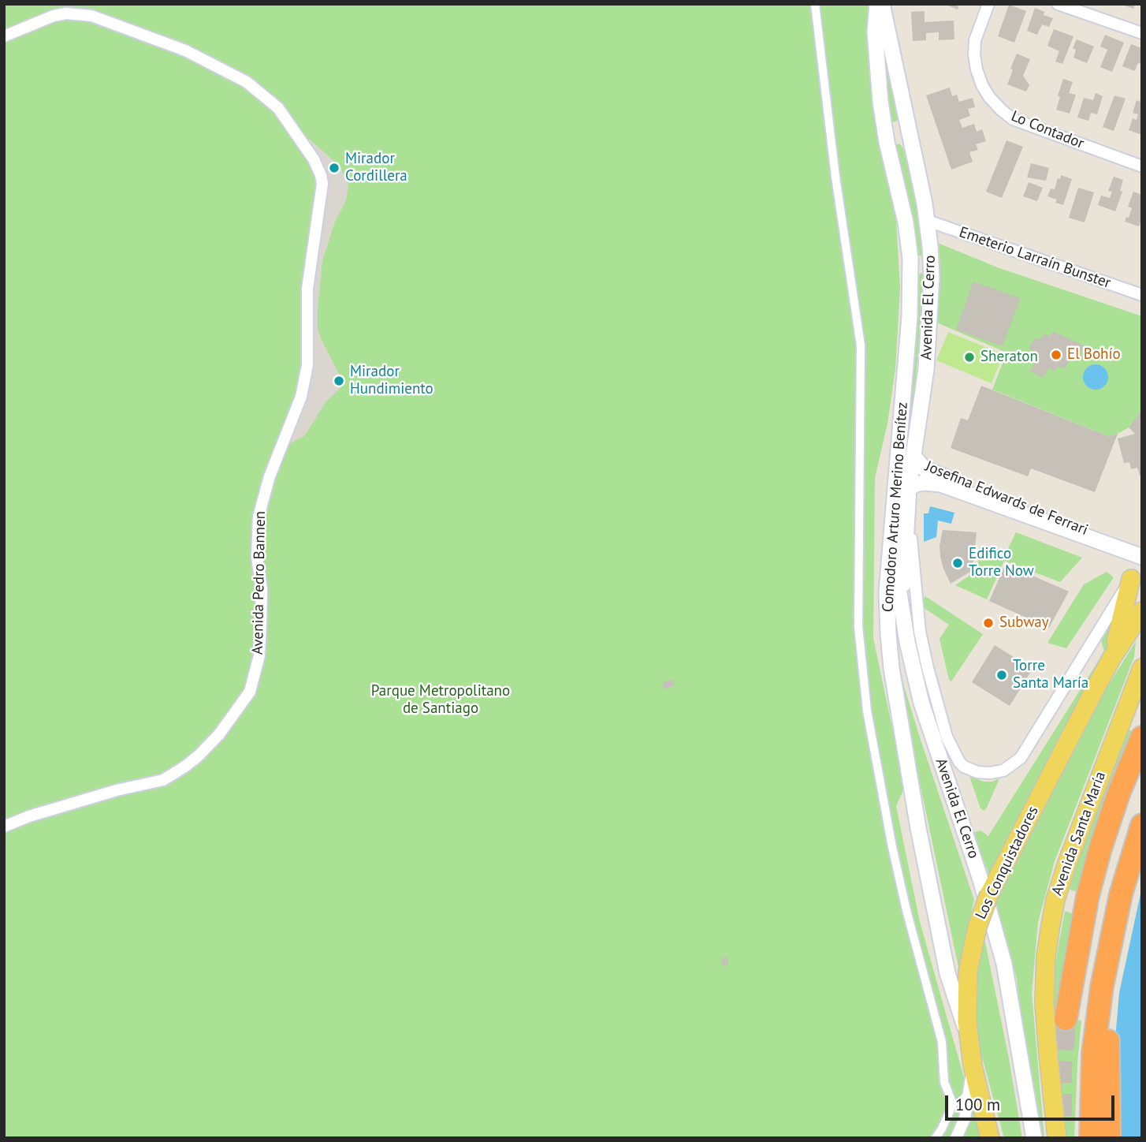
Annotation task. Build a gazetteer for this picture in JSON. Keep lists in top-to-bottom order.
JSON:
{
  "streets": {
    "main road": ["Avenida Santa María", "Los Conquistadores"],
    "street": [
      "Lo Contador",
      "Emeterio Larraín Bunster",
      "Avenida El Cerro",
      "Josefina Edwards de Ferrari",
      "Comodoro Arturo Merino Benítez",
      "Avenida Pedro Bannen"
    ]
  },
  "crossings": [
    ["Emeterio Larraín Bunster", "Avenida El Cerro"],
    ["Avenida El Cerro", "Josefina Edwards de Ferrari"],
    ["Avenida El Cerro", "Comodoro Arturo Merino Benítez"],
    ["Josefina Edwards de Ferrari", "Comodoro Arturo Merino Benítez"],
    ["Comodoro Arturo Merino Benítez", "Los Conquistadores"]
  ],
  "parks": ["Parque Metropolitano de Santiago"],
  "places": [
    "Mirador Cordillera",
    "El Bohío",
    "Sheraton",
    "Mirador Hundimiento",
    "Edifico Torre Now",
    "Subway",
    "Torre Santa María"
  ],
  "scale_bar": "100 m"
}
